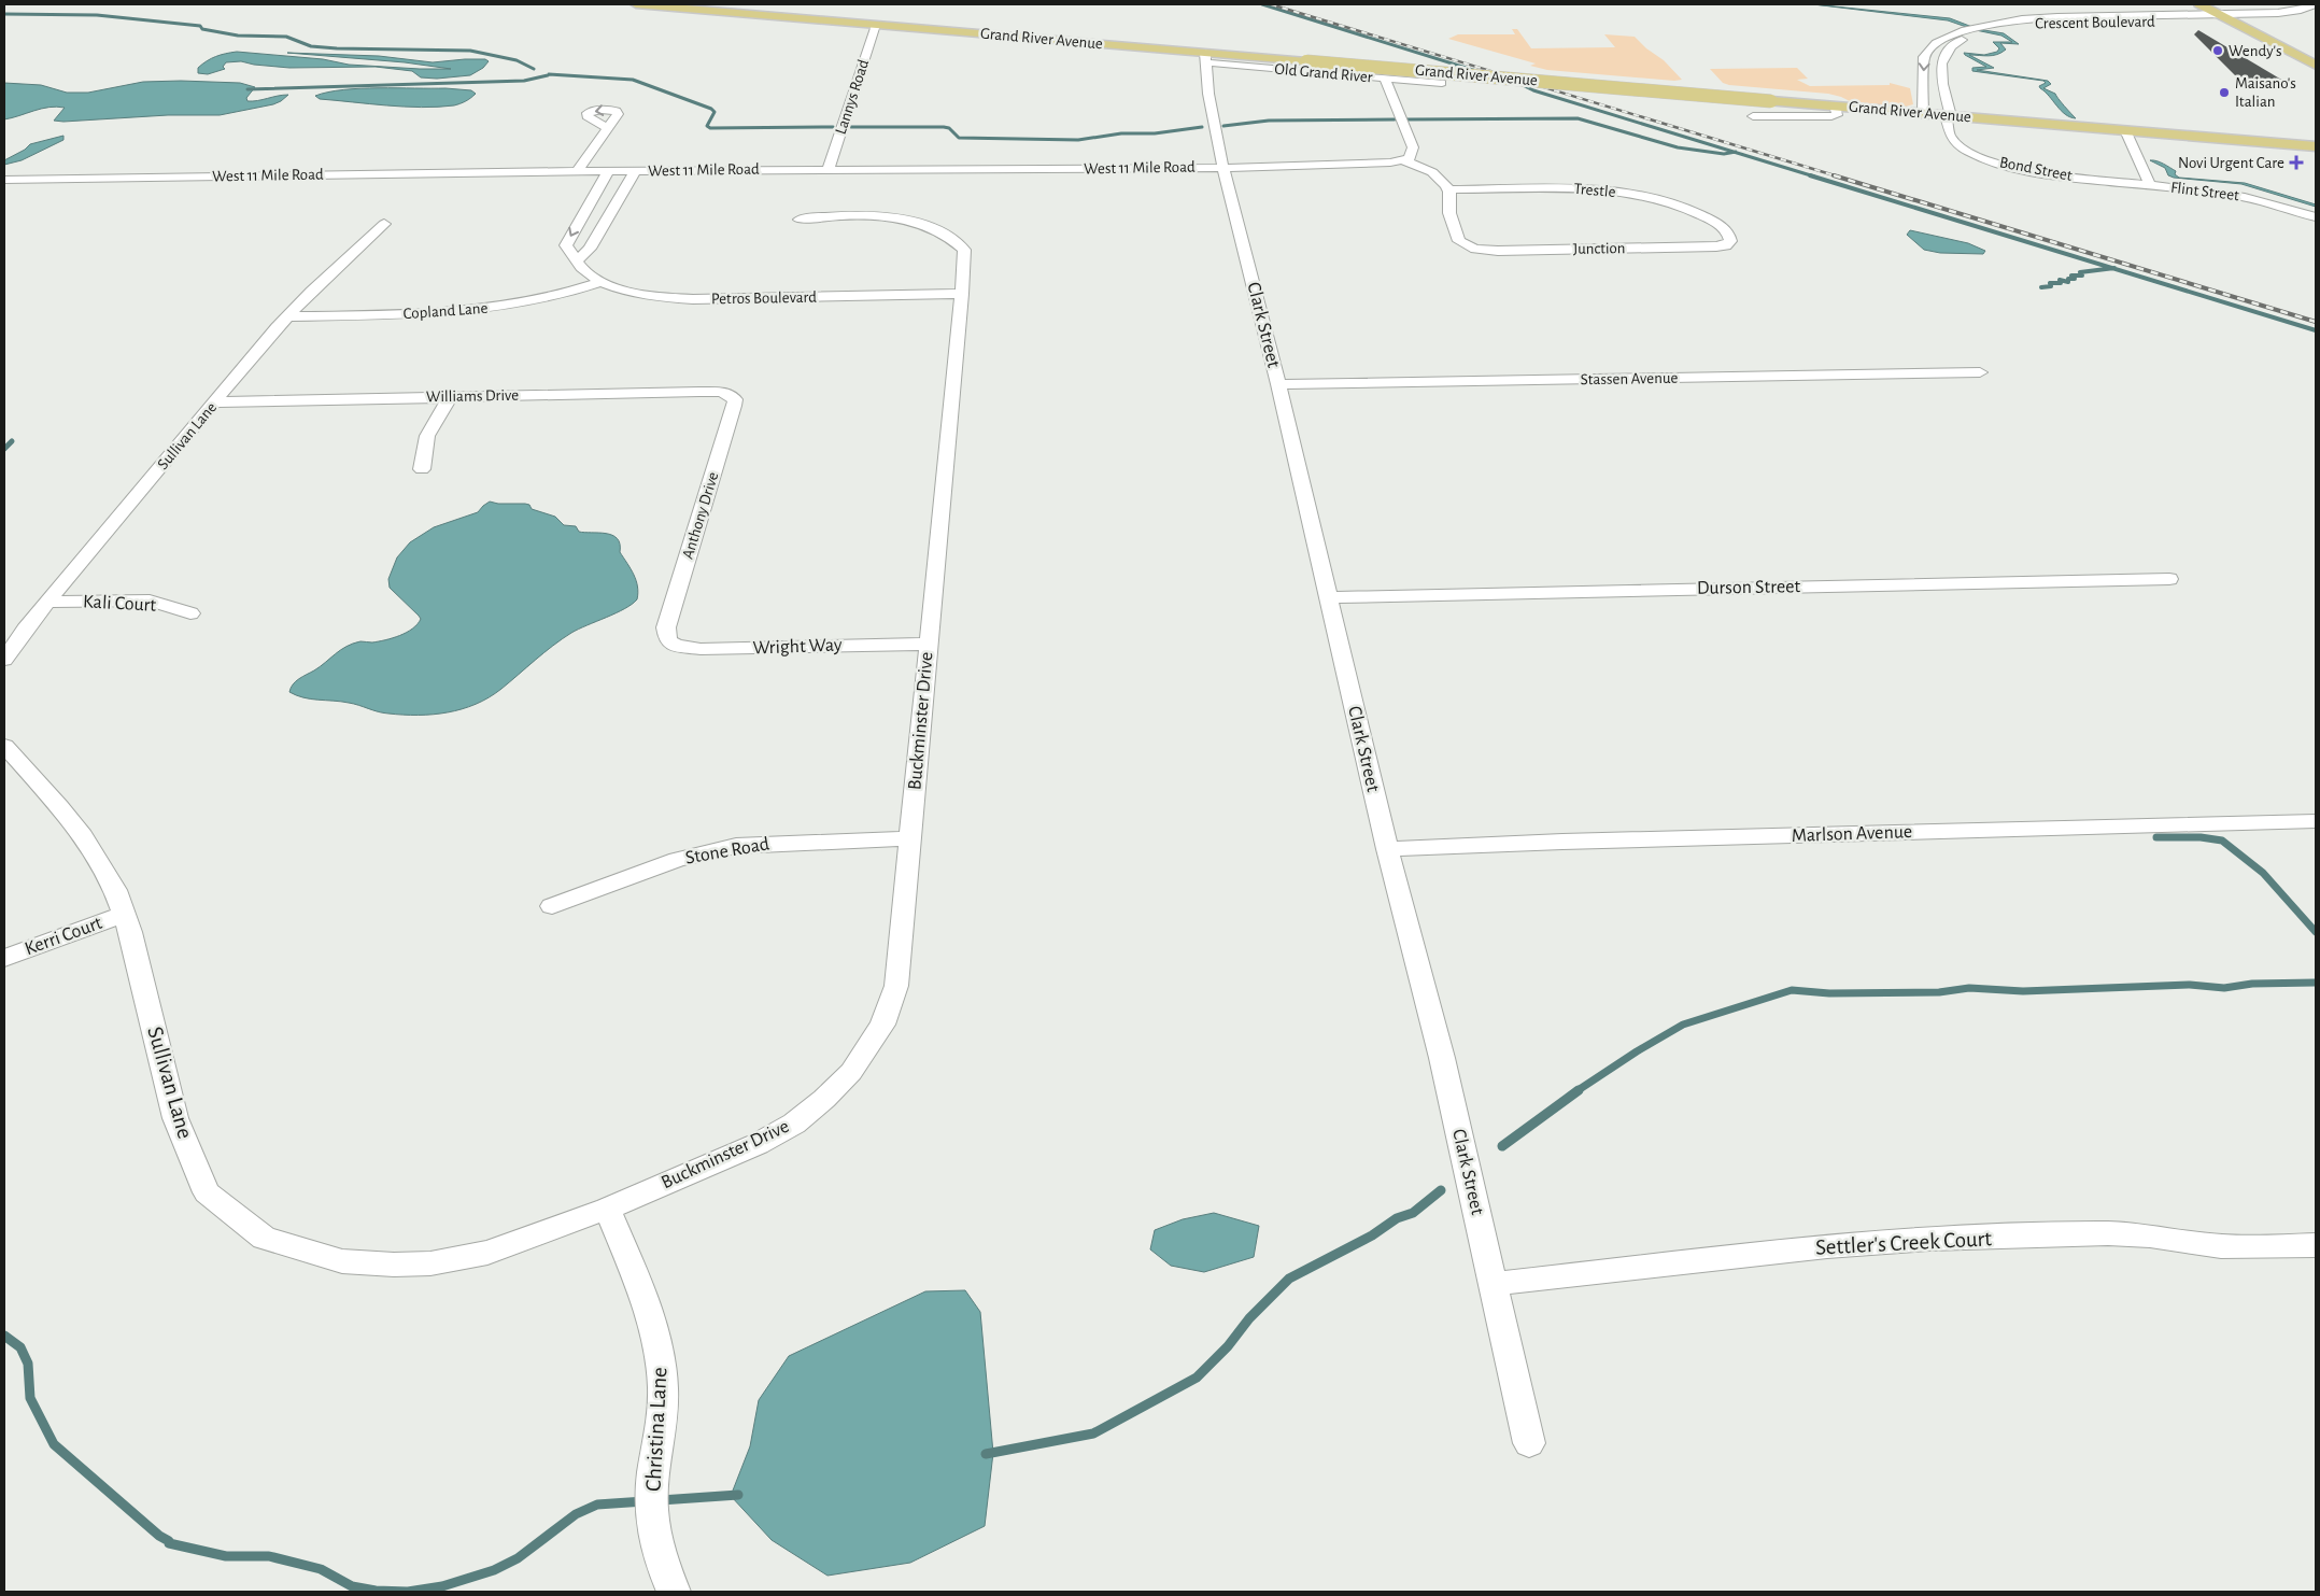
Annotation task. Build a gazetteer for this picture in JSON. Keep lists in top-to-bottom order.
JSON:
{
  "streets": {
    "main road": ["Grand River Avenue"],
    "street": [
      "Crescent Boulevard",
      "Old Grand River",
      "Lannys Road",
      "West 11 Mile Road",
      "Bond Street",
      "Trestle",
      "Flint Street",
      "Junction",
      "Petros Boulevard",
      "Copland Lane",
      "Clark Street",
      "Stassen Avenue",
      "Williams Drive",
      "Sullivan Lane",
      "Anthony Drive",
      "Durson Street",
      "Kali Court",
      "Wright Way",
      "Buckminster Drive",
      "Marlson Avenue",
      "Stone Road",
      "Kerri Court",
      "Settler's Creek Court",
      "Christina Lane"
    ]
  },
  "crossings": [
    ["Crescent Boulevard", "Grand River Avenue"],
    ["Crescent Boulevard", "Bond Street"],
    ["Grand River Avenue", "Old Grand River"],
    ["Grand River Avenue", "Lannys Road"],
    ["Grand River Avenue", "Bond Street"],
    ["Grand River Avenue", "Flint Street"],
    ["Grand River Avenue", "Clark Street"],
    ["Old Grand River", "Clark Street"],
    ["Lannys Road", "West 11 Mile Road"],
    ["West 11 Mile Road", "Petros Boulevard"],
    ["West 11 Mile Road", "Clark Street"],
    ["Bond Street", "Flint Street"],
    ["Trestle", "Junction"],
    ["Petros Boulevard", "Copland Lane"],
    ["Petros Boulevard", "Buckminster Drive"],
    ["Copland Lane", "Sullivan Lane"],
    ["Clark Street", "Stassen Avenue"],
    ["Clark Street", "Durson Street"],
    ["Clark Street", "Marlson Avenue"],
    ["Clark Street", "Settler's Creek Court"],
    ["Williams Drive", "Sullivan Lane"],
    ["Williams Drive", "Anthony Drive"],
    ["Sullivan Lane", "Kali Court"],
    ["Sullivan Lane", "Buckminster Drive"],
    ["Sullivan Lane", "Kerri Court"],
    ["Sullivan Lane", "Christina Lane"],
    ["Anthony Drive", "Wright Way"],
    ["Wright Way", "Buckminster Drive"],
    ["Buckminster Drive", "Stone Road"],
    ["Buckminster Drive", "Christina Lane"]
  ],
  "places": {
    "other": ["Wendy's", "Maisano's Italian"],
    "health": ["Novi Urgent Care"]
  }
}
